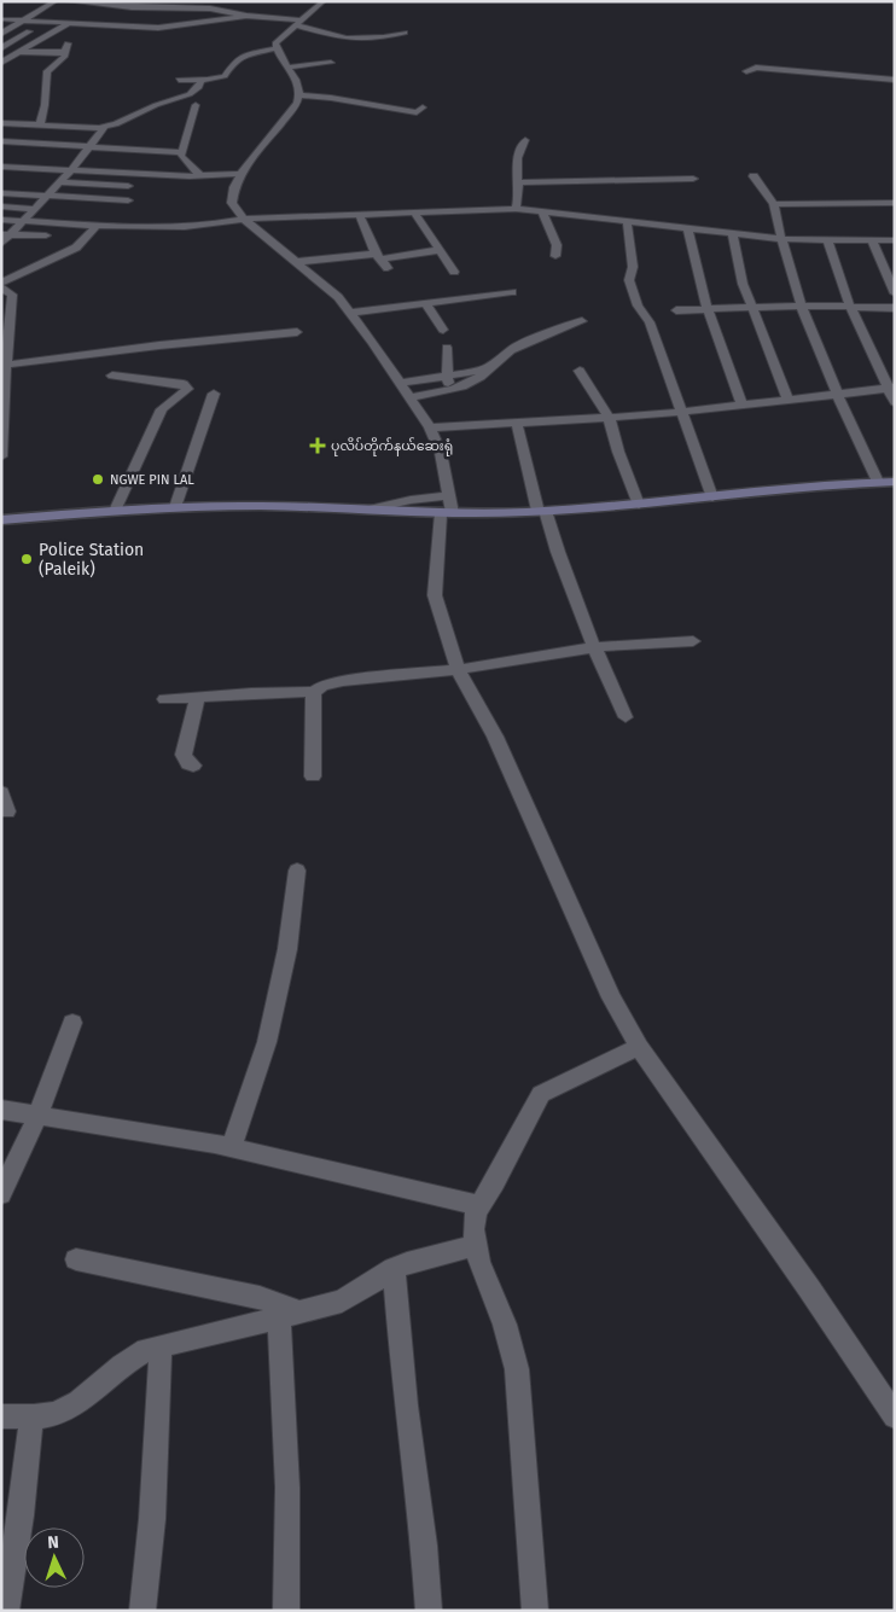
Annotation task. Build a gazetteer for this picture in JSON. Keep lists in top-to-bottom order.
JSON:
{
  "places": {
    "health": ["ပုလိပ်တိုက်နယ်ဆေးရုံ"],
    "other": ["NGWE PIN LAL", "Police Station (Paleik)"]
  },
  "north": "top"
}
